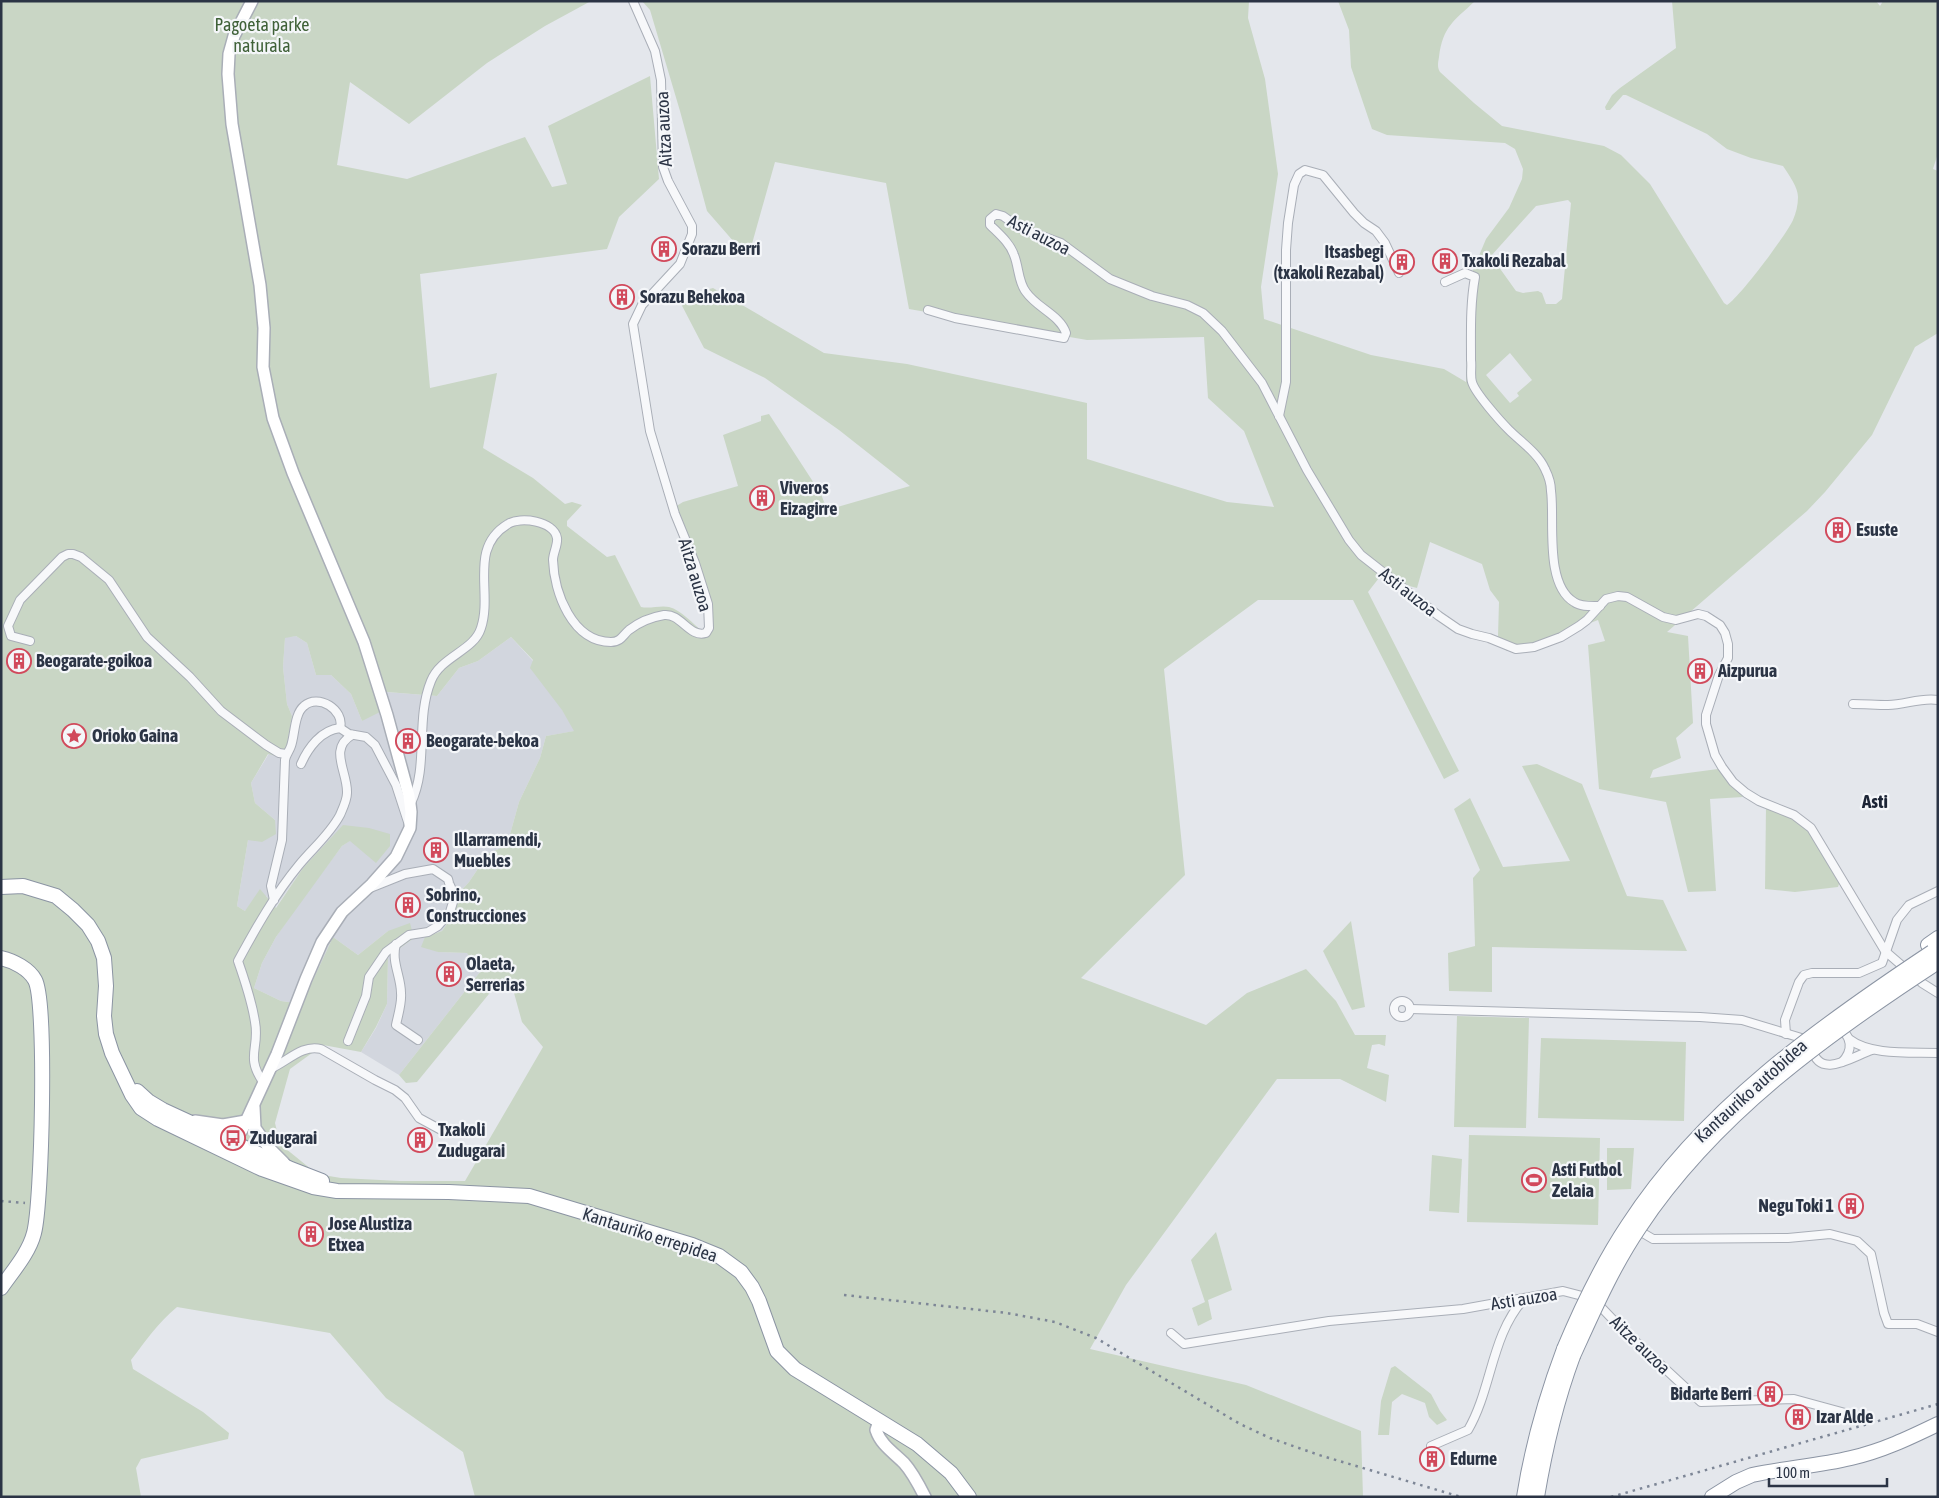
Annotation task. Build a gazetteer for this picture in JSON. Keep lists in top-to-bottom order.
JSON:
{
  "streets": {
    "highway": ["Kantauriko autobidea", "Kantauriko errepidea"],
    "street": ["Aitza auzoa", "Asti auzoa", "Aitze auzoa"]
  },
  "crossings": [
    ["Asti auzoa", "Aitze auzoa"]
  ],
  "districts": ["Asti"],
  "parks": ["Pagoeta parke naturala"],
  "places": {
    "building": [
      "Sorazu Berri",
      "Txakoli Rezabal",
      "Itsasbegi (txakoli Rezabal)",
      "Sorazu Behekoa",
      "Viveros Eizagirre",
      "Esuste",
      "Beogarate-goikoa",
      "Aizpurua",
      "Beogarate-bekoa",
      "Illarramendi, Muebles",
      "Sobrino, Construcciones",
      "Olaeta, Serrerias",
      "Txakoli Zudugarai",
      "Negu Toki 1",
      "Jose Alustiza Etxea",
      "Bidarte Berri",
      "Izar Alde",
      "Edurne"
    ],
    "place": ["Orioko Gaina"],
    "bus stop": ["Zudugarai"],
    "sports": ["Asti Futbol Zelaia"]
  },
  "scale_bar": "100 m"
}
